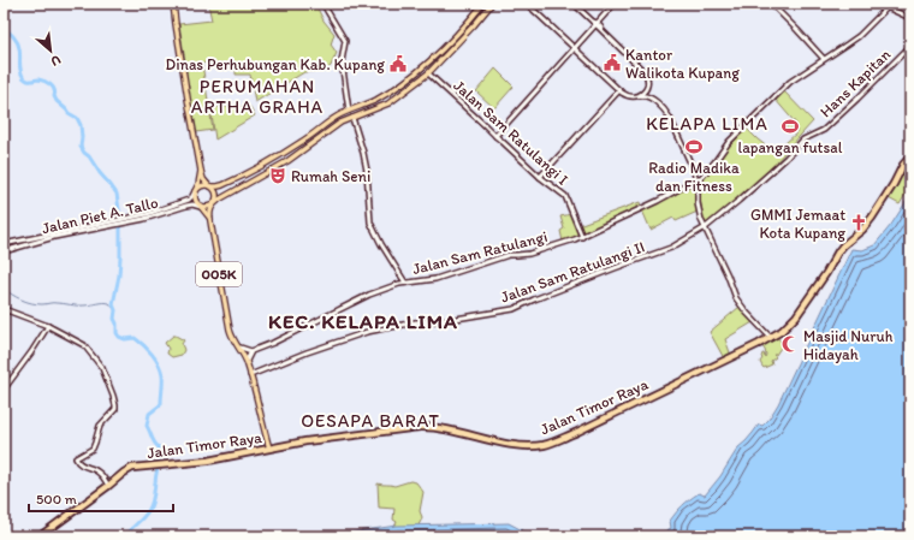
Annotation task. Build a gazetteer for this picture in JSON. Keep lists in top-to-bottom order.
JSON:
{
  "streets": {
    "highway": ["Jalan Timor Raya"],
    "main road": [
      "Hans Kapitan",
      "Jalan Sam Ratulangi I",
      "Jalan Piet A. Tallo",
      "Jalan Sam Ratulangi",
      "Jalan Sam Ratulangi II",
      "005K"
    ]
  },
  "crossings": [
    ["Hans Kapitan", "Jalan Sam Ratulangi II"],
    ["Jalan Sam Ratulangi I", "Jalan Sam Ratulangi"],
    ["Jalan Piet A. Tallo", "005K"],
    ["Jalan Sam Ratulangi II", "005K"],
    ["005K", "Jalan Timor Raya"]
  ],
  "districts": [
    "PERUMAHAN ARTHA GRAHA",
    "KELAPA LIMA",
    "KEC. KELAPA LIMA",
    "OESAPA BARAT"
  ],
  "places": {
    "public building": ["Kantor Walikota Kupang", "Dinas Perhubungan Kab. Kupang"],
    "sports": ["lapangan futsal", "Radio Madika dan Fitness"],
    "theatre": ["Rumah Seni"],
    "church": ["GMMI Jemaat Kota Kupang"],
    "mosque": ["Masjid Nuruh Hidayah"]
  },
  "scale_bar": "500 m",
  "north": "bottom right"
}
